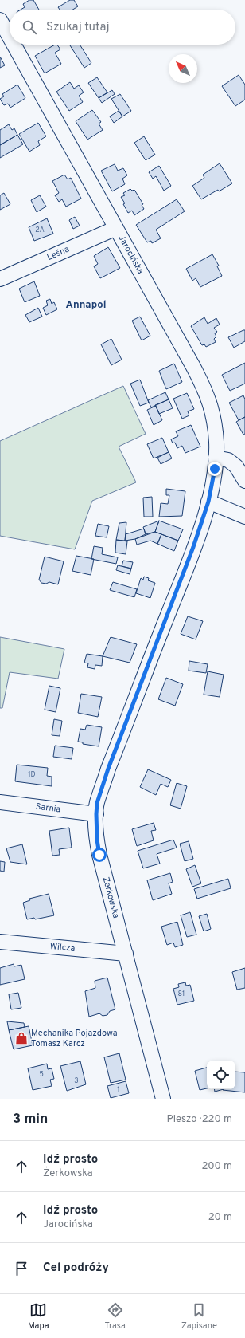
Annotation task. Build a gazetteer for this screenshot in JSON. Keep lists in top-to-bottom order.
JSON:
{
  "streets": {
    "street": [
      "Leśna",
      "Jarocińska",
      "Sarnia",
      "Żerkowska",
      "Wilcza"
    ]
  },
  "crossings": [
    ["Leśna", "Jarocińska"],
    ["Jarocińska", "Żerkowska"],
    ["Sarnia", "Żerkowska"],
    ["Żerkowska", "Wilcza"]
  ],
  "districts": ["Annapol"],
  "places": {
    "shop": ["Mechanika Pojazdowa Tomasz Karcz"]
  },
  "house_numbers": [
    "2A",
    "1D",
    "81",
    "5",
    "3",
    "1"
  ],
  "north": "top left",
  "page": {
    "search": "Szukaj tutaj",
    "heading": ["3 min", "Pieszo · 220 m"],
    "list": [
      ["Idź prosto", "Żerkowska", "200 m"],
      ["Idź prosto", "Jarocińska", "20 m"],
      "Cel podróży"
    ],
    "nav": ["Mapa", "Trasa", "Zapisane"]
  }
}
